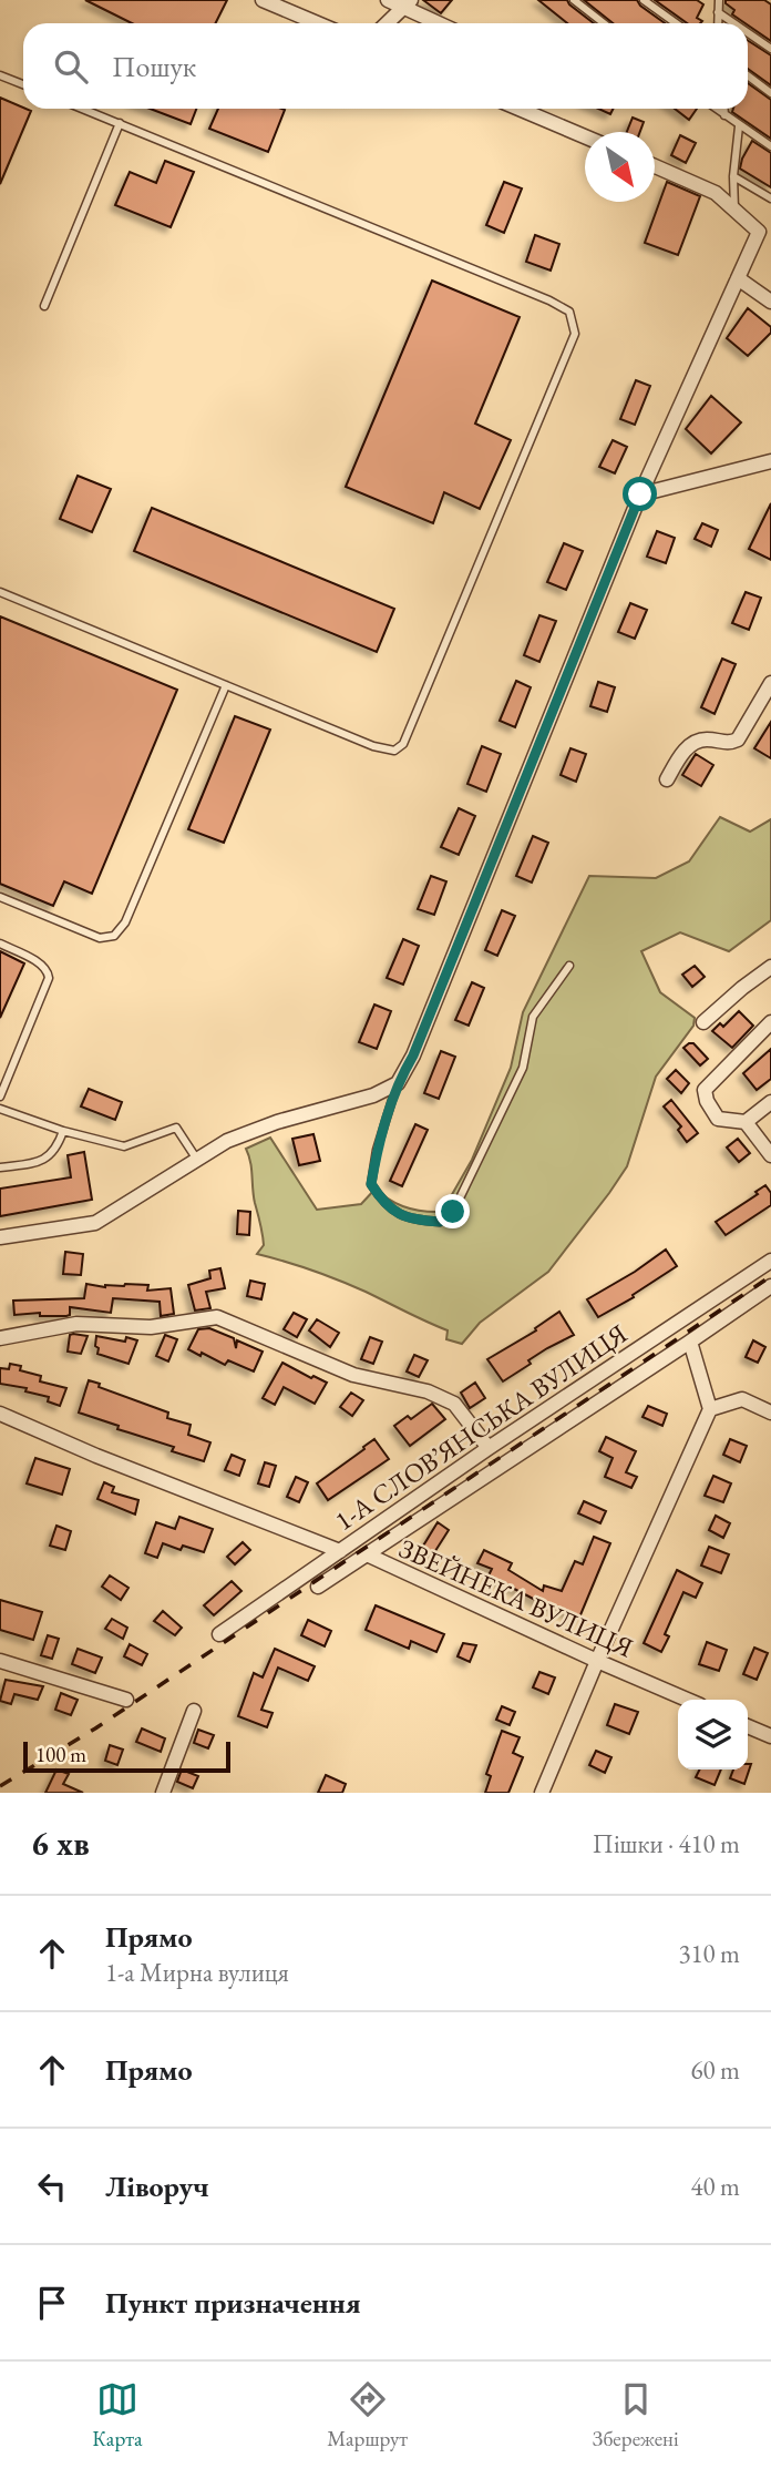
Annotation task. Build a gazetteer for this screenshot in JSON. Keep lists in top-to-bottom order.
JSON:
{
  "streets": {
    "street": ["1-А СЛОВ’ЯНСЬКА ВУЛИЦЯ", "ЗВЕЙНЕКА ВУЛИЦЯ"]
  },
  "scale_bar": "100 m",
  "north": "bottom right",
  "page": {
    "search": "Пошук",
    "scale": "100 m",
    "heading": ["6 хв", "Пішки · 410 m"],
    "list": [
      ["Прямо", "1-а Мирна вулиця", "310 m"],
      ["Прямо", "60 m"],
      ["Ліворуч", "40 m"],
      "Пункт призначення"
    ],
    "nav": ["Карта", "Маршрут", "Збережені"]
  }
}
